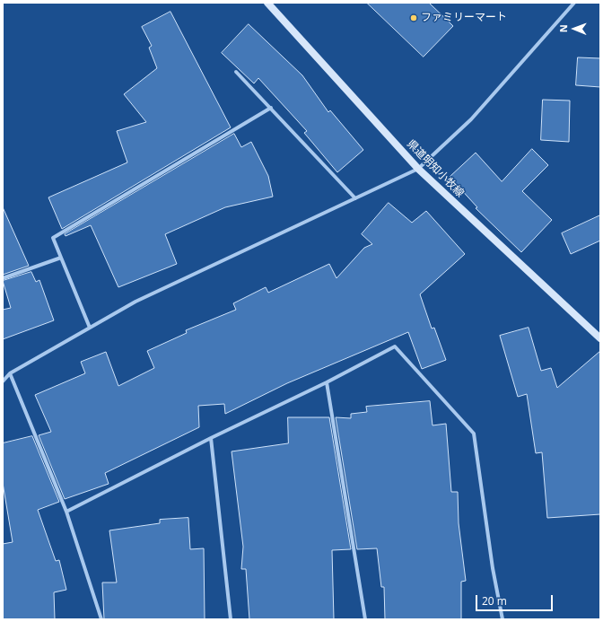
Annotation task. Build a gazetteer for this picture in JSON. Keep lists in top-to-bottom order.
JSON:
{
  "streets": {
    "main road": ["県道明知小牧線"]
  },
  "places": ["ファミリーマート"],
  "scale_bar": "20 m",
  "north": "left"
}
